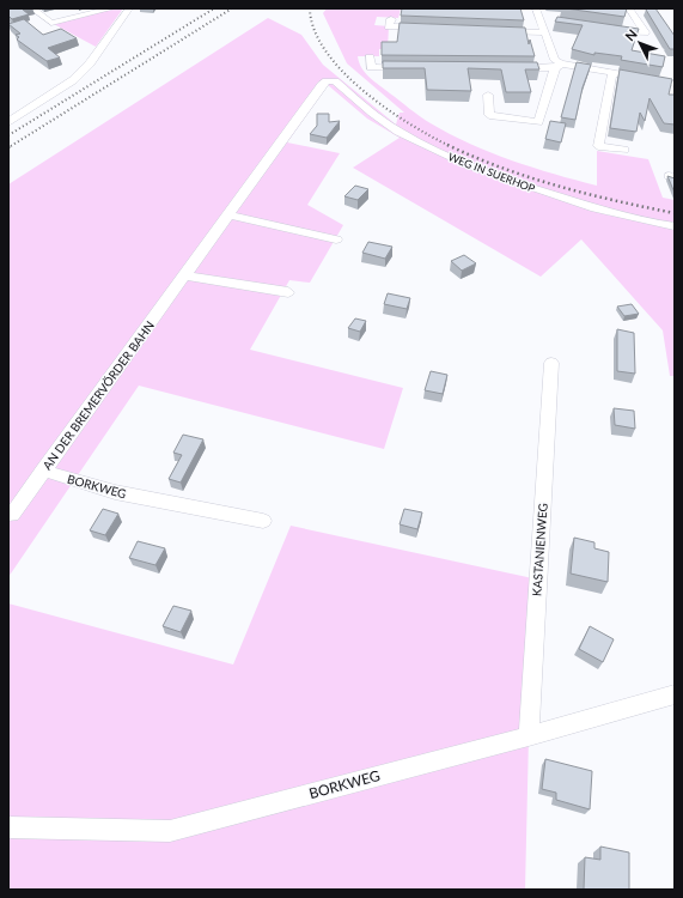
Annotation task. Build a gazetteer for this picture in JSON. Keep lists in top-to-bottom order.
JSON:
{
  "streets": {
    "street": [
      "WEG IN SUERHOP",
      "AN DER BREMERVÖRDER BAHN",
      "BORKWEG",
      "KASTANIENWEG"
    ]
  },
  "crossings": [
    ["WEG IN SUERHOP", "AN DER BREMERVÖRDER BAHN"],
    ["AN DER BREMERVÖRDER BAHN", "BORKWEG"],
    ["BORKWEG", "KASTANIENWEG"]
  ],
  "north": "top left"
}
